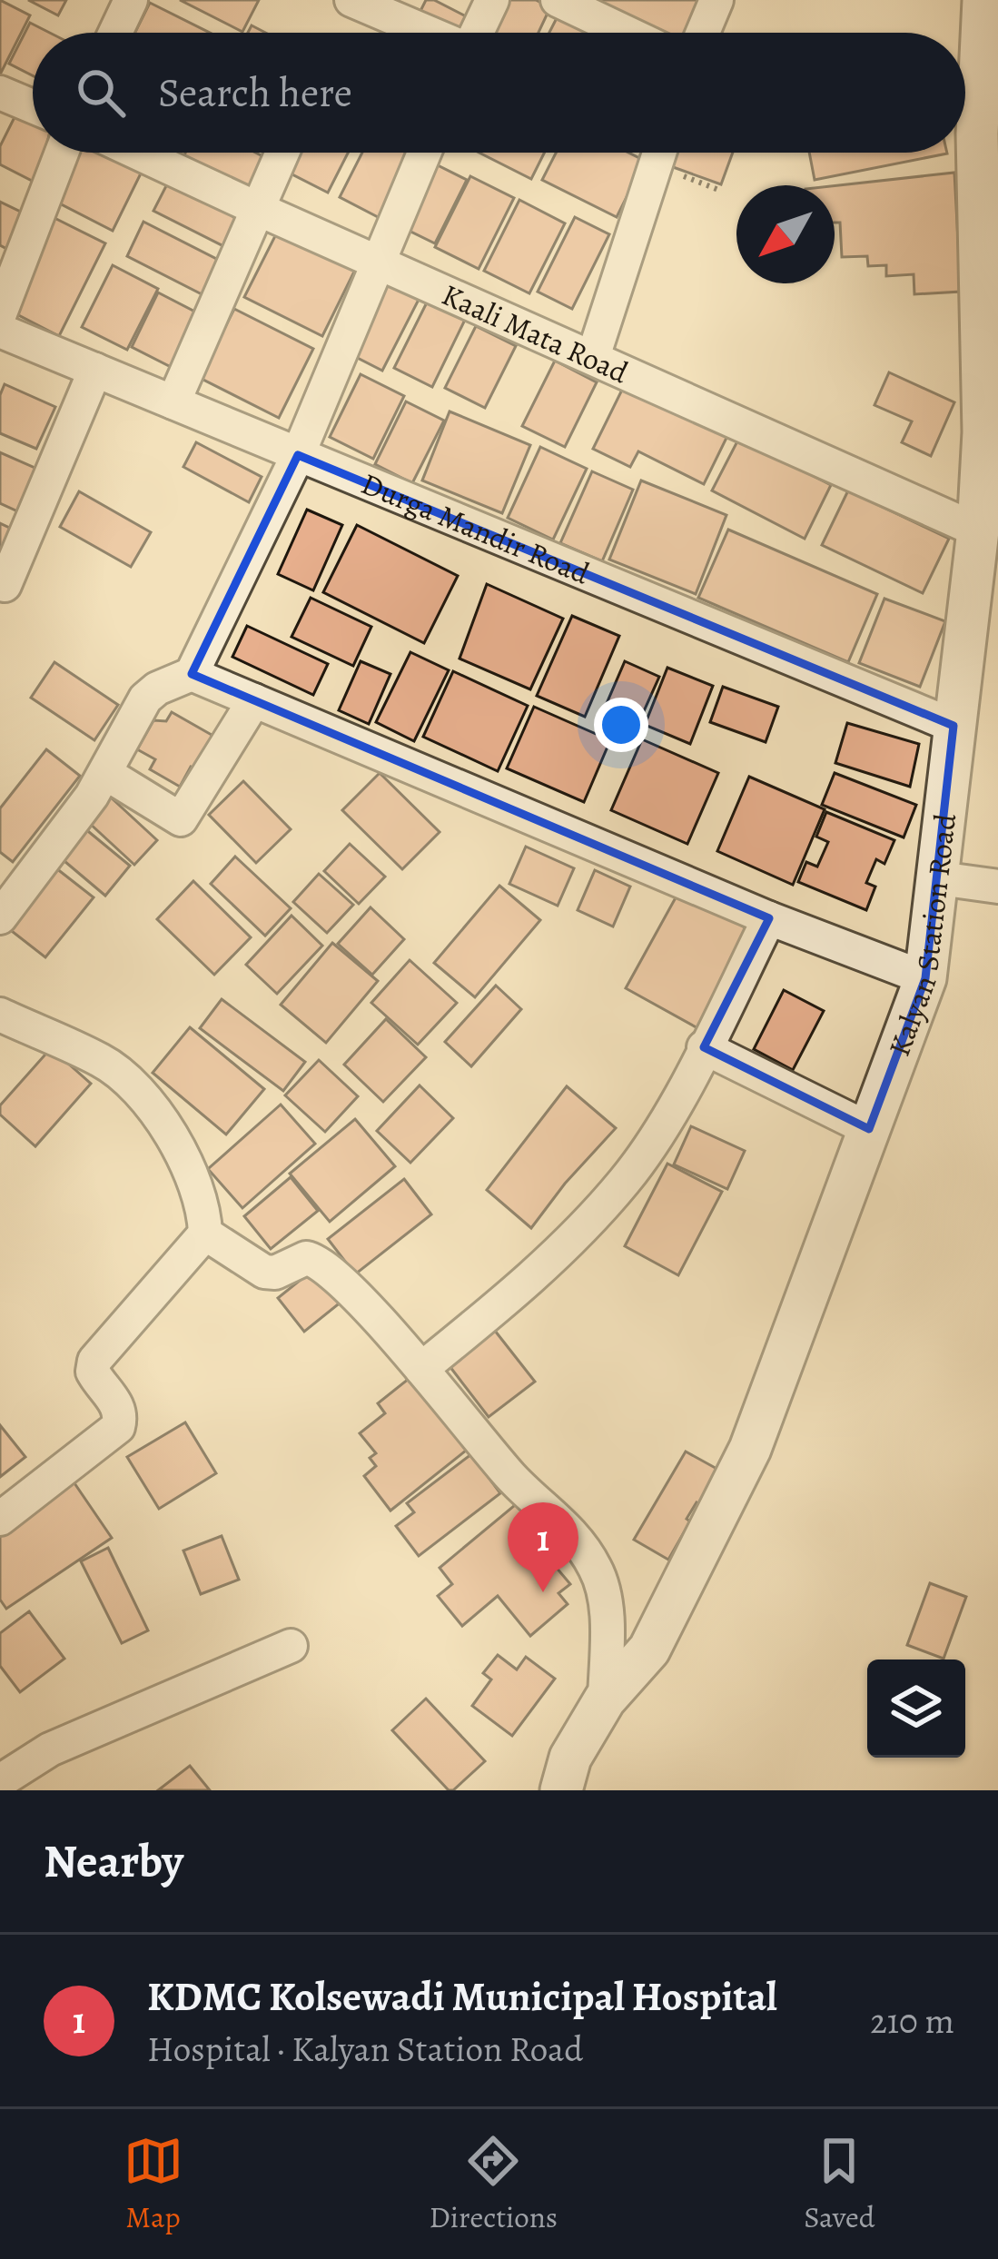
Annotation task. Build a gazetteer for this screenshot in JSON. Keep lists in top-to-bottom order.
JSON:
{
  "streets": {
    "street": ["Kaali Mata Road", "Durga Mandir Road", "Kalyan Station Road"]
  },
  "crossings": [
    ["Kaali Mata Road", "Kalyan Station Road"],
    ["Durga Mandir Road", "Kalyan Station Road"]
  ],
  "north": "bottom left",
  "page": {
    "search": "Search here",
    "pins": "1",
    "heading": "Nearby",
    "list": [
      {
        "mark": "1",
        "name": "KDMC Kolsewadi Municipal Hospital",
        "note": "Hospital · Kalyan Station Road",
        "value": "210 m"
      }
    ],
    "nav": ["Map", "Directions", "Saved"]
  }
}
